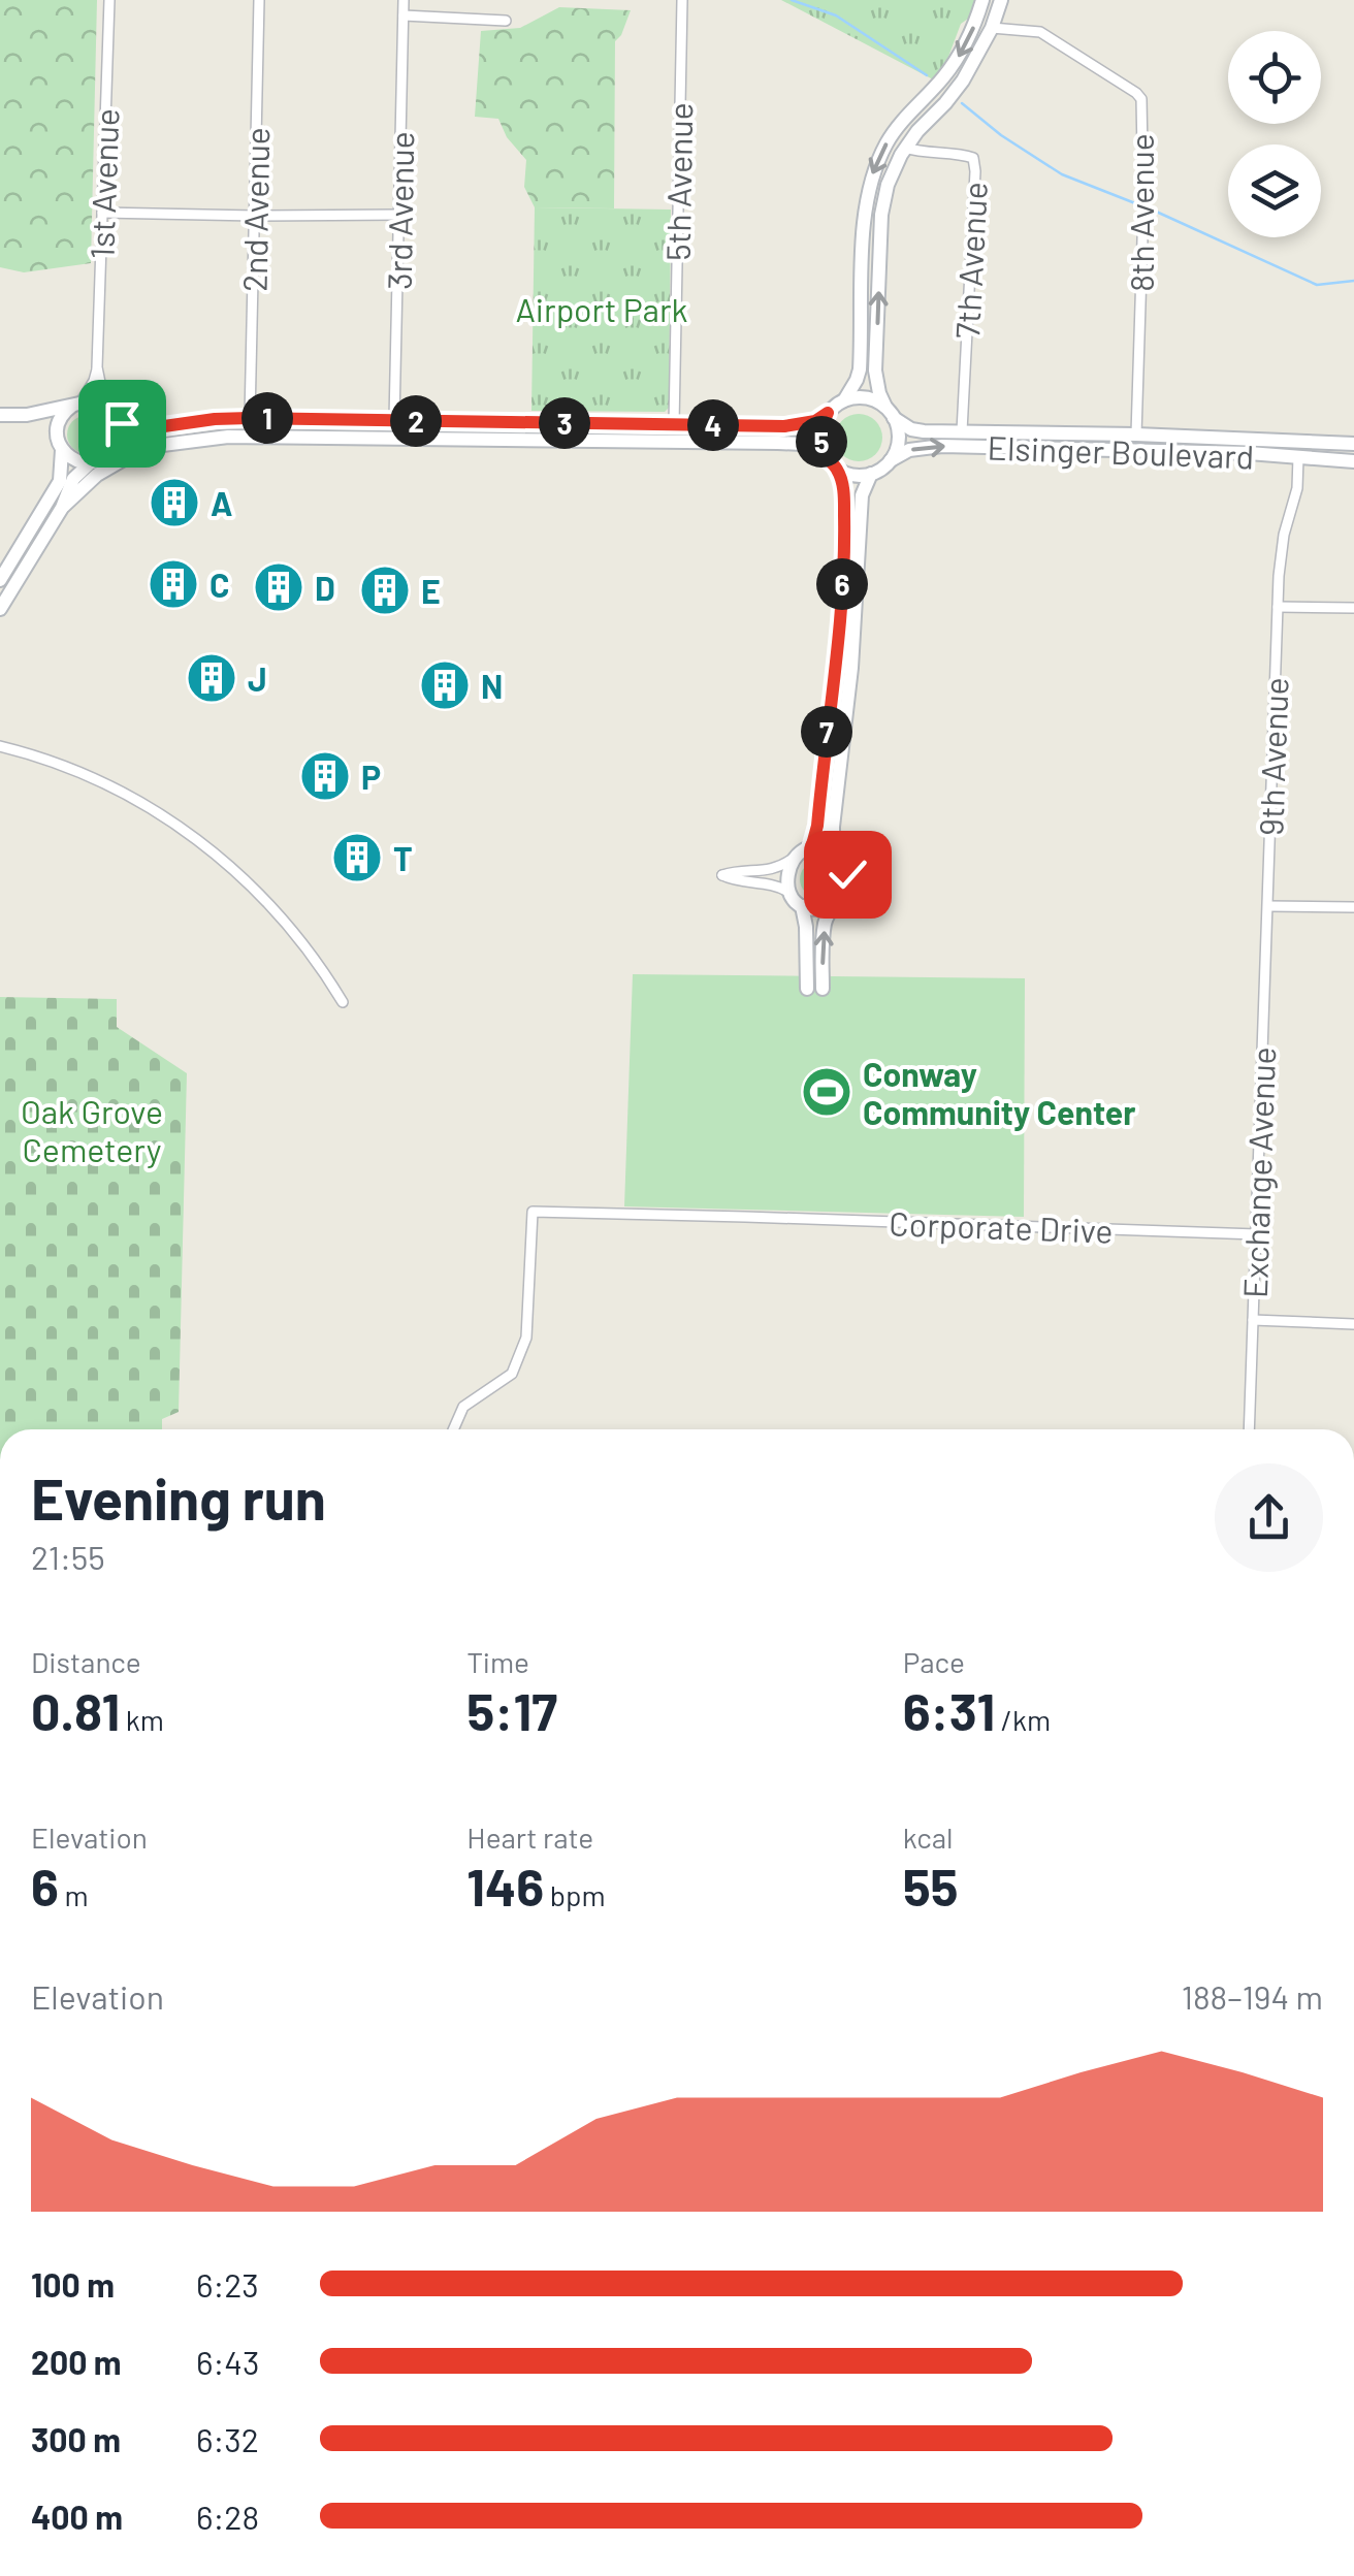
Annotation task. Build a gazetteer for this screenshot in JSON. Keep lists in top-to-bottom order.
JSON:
{
  "streets": {
    "street": [
      "5th Avenue",
      "1st Avenue",
      "2nd Avenue",
      "3rd Avenue",
      "8th Avenue",
      "7th Avenue",
      "Elsinger Boulevard",
      "9th Avenue",
      "Exchange Avenue",
      "Corporate Drive"
    ]
  },
  "crossings": [
    ["8th Avenue", "Elsinger Boulevard"],
    ["7th Avenue", "Elsinger Boulevard"],
    ["Elsinger Boulevard", "9th Avenue"],
    ["9th Avenue", "Exchange Avenue"],
    ["Exchange Avenue", "Corporate Drive"]
  ],
  "parks": ["Airport Park", "Oak Grove Cemetery"],
  "places": {
    "building": [
      "A",
      "C",
      "D",
      "E",
      "J",
      "N",
      "P",
      "T"
    ],
    "sports": ["Conway Community Center"]
  },
  "page": {
    "pins": [
      "1",
      "2",
      "3",
      "4",
      "5",
      "6",
      "7"
    ],
    "heading": ["Evening run", "21:55"],
    "stats": [
      ["Distance", "0.81 km"],
      ["Time", "5:17"],
      ["Pace", "6:31 /km"],
      ["Elevation", "6 m"],
      ["Heart rate", "146 bpm"],
      ["kcal", "55"]
    ],
    "chart": ["Elevation", "188–194 m"],
    "list": [
      {
        "name": "100 m",
        "note": "6:23"
      },
      {
        "name": "200 m",
        "note": "6:43"
      },
      {
        "name": "300 m",
        "note": "6:32"
      },
      {
        "name": "400 m",
        "note": "6:28"
      }
    ]
  }
}
